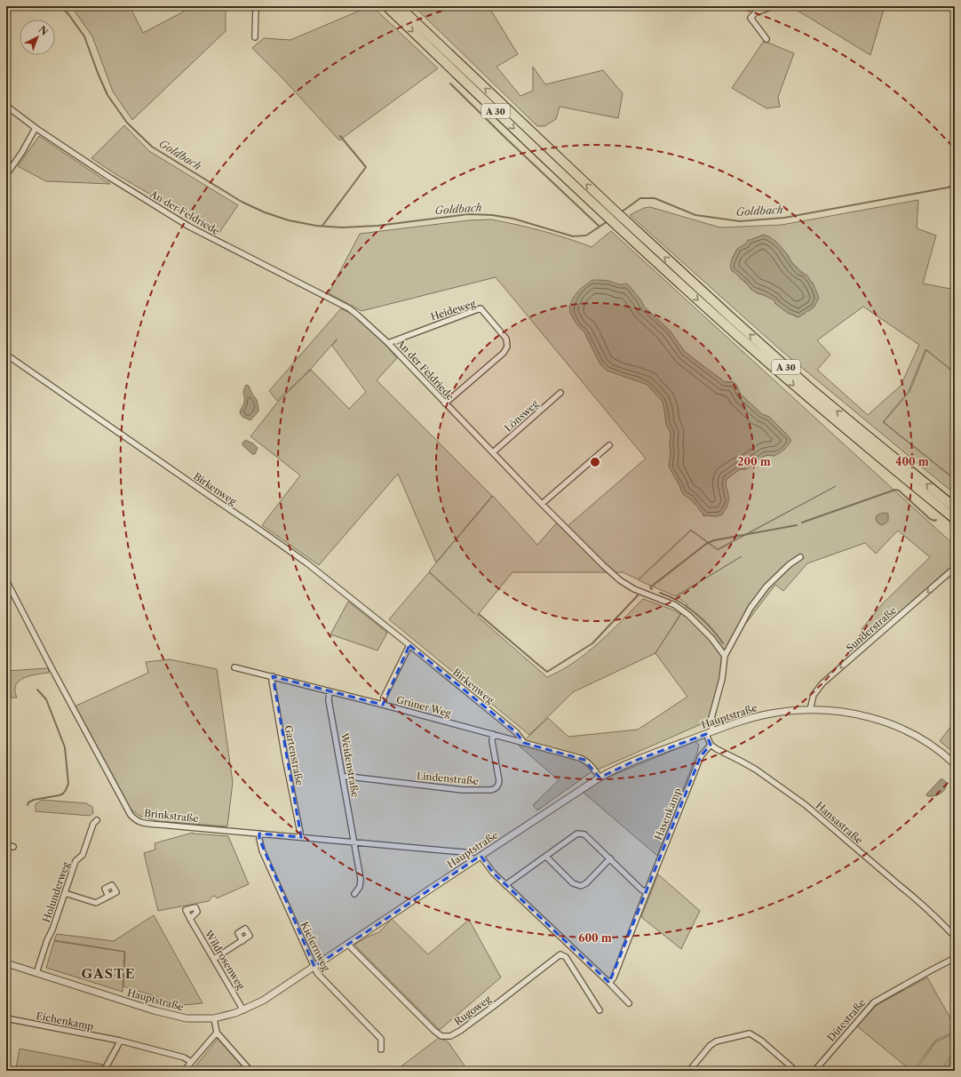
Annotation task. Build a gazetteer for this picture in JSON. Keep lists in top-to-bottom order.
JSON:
{
  "streets": {
    "highway": ["A 30"],
    "street": [
      "An der Feldriede",
      "Heideweg",
      "Lönsweg",
      "Birkenweg",
      "Sunderstraße",
      "Grüner Weg",
      "Hauptstraße",
      "Gartenstraße",
      "Weidenstraße",
      "Lindenstraße",
      "Hasenkamp",
      "Brinkstraße",
      "Hansastraße",
      "Holunderweg",
      "Kiefernweg",
      "Wildrosenweg",
      "Rugoweg",
      "Dütestraße",
      "Eichenkamp"
    ]
  },
  "crossings": [
    ["An der Feldriede", "Heideweg"],
    ["An der Feldriede", "Lönsweg"],
    ["Birkenweg", "Grüner Weg"],
    ["Sunderstraße", "Hauptstraße"],
    ["Grüner Weg", "Hauptstraße"],
    ["Grüner Weg", "Gartenstraße"],
    ["Grüner Weg", "Weidenstraße"],
    ["Grüner Weg", "Lindenstraße"],
    ["Hauptstraße", "Brinkstraße"],
    ["Hauptstraße", "Holunderweg"],
    ["Hauptstraße", "Kiefernweg"],
    ["Hauptstraße", "Wildrosenweg"],
    ["Hauptstraße", "Rugoweg"],
    ["Gartenstraße", "Brinkstraße"],
    ["Weidenstraße", "Lindenstraße"],
    ["Weidenstraße", "Brinkstraße"],
    ["Hasenkamp", "Hansastraße"],
    ["Brinkstraße", "Kiefernweg"]
  ],
  "one_way": ["Sunderstraße"],
  "districts": ["GASTE"],
  "water": ["Goldbach"],
  "north": "top right",
  "rings": ["200 m", "400 m", "600 m"]
}
